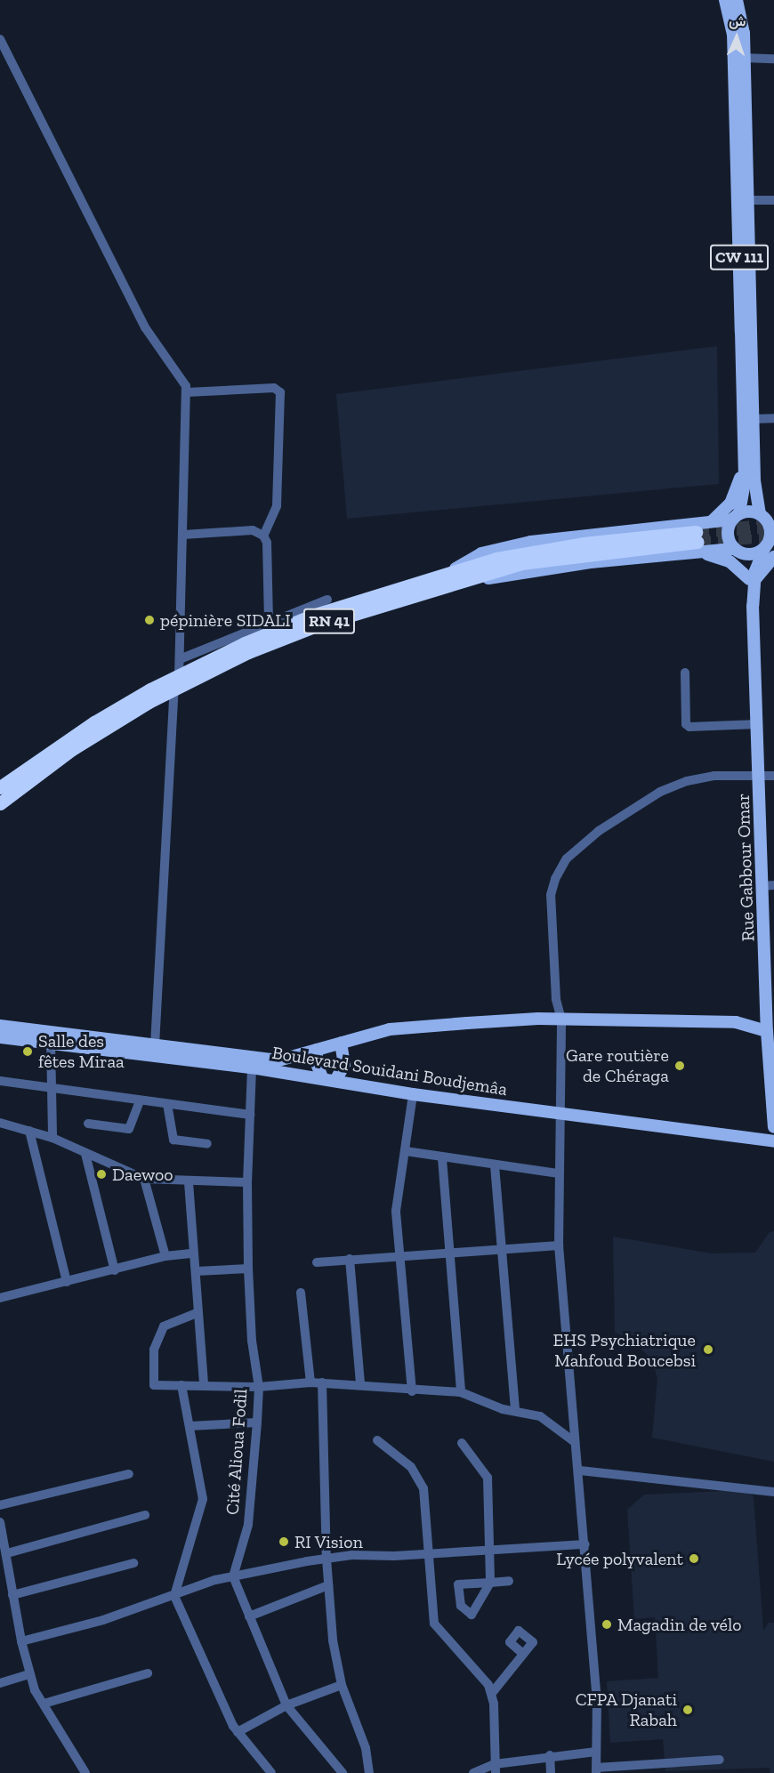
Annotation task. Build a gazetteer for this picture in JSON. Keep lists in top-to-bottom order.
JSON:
{
  "streets": {
    "highway": ["RN 41"],
    "main road": ["CW 111", "Rue Gabbour Omar", "Boulevard Souidani Boudjemâa"],
    "street": ["Cité Alioua Fodil"]
  },
  "crossings": [
    ["CW 111", "Rue Gabbour Omar"],
    ["Rue Gabbour Omar", "Boulevard Souidani Boudjemâa"],
    ["Boulevard Souidani Boudjemâa", "Cité Alioua Fodil"]
  ],
  "places": [
    "pépinière SIDALI",
    "Salle des fêtes Miraa",
    "Gare routière de Chéraga",
    "Daewoo",
    "EHS Psychiatrique Mahfoud Boucebsi",
    "RI Vision",
    "Lycée polyvalent",
    "Magadin de vélo",
    "CFPA Djanati Rabah"
  ],
  "north": "top"
}
